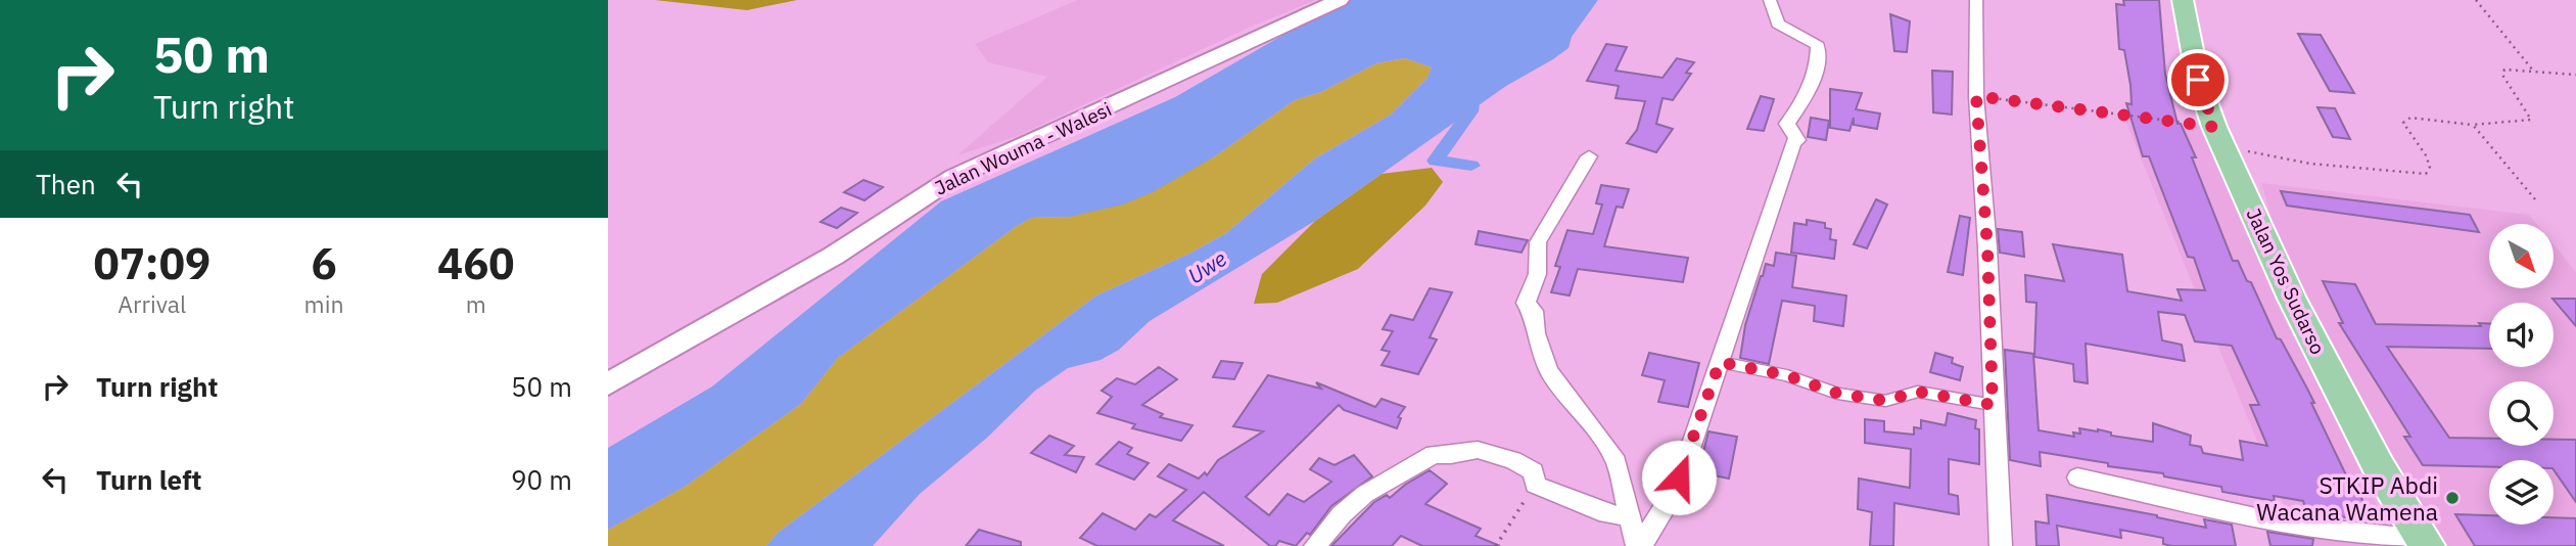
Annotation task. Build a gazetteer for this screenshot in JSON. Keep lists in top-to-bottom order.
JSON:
{
  "streets": {
    "main road": ["Jalan Yos Sudarso"],
    "street": ["Jalan Wouma - Walesi"]
  },
  "water": ["Uwe"],
  "places": ["STKIP Abdi Wacana Wamena"],
  "north": "bottom right",
  "page": {
    "turn": ["50 m", "Turn right"],
    "then": "Then",
    "eta": [
      "07:09",
      "Arrival",
      "6",
      "min",
      "460",
      "m"
    ],
    "list": [
      {
        "name": "Turn right",
        "value": "50 m"
      },
      {
        "name": "Turn left",
        "value": "90 m"
      }
    ]
  }
}
